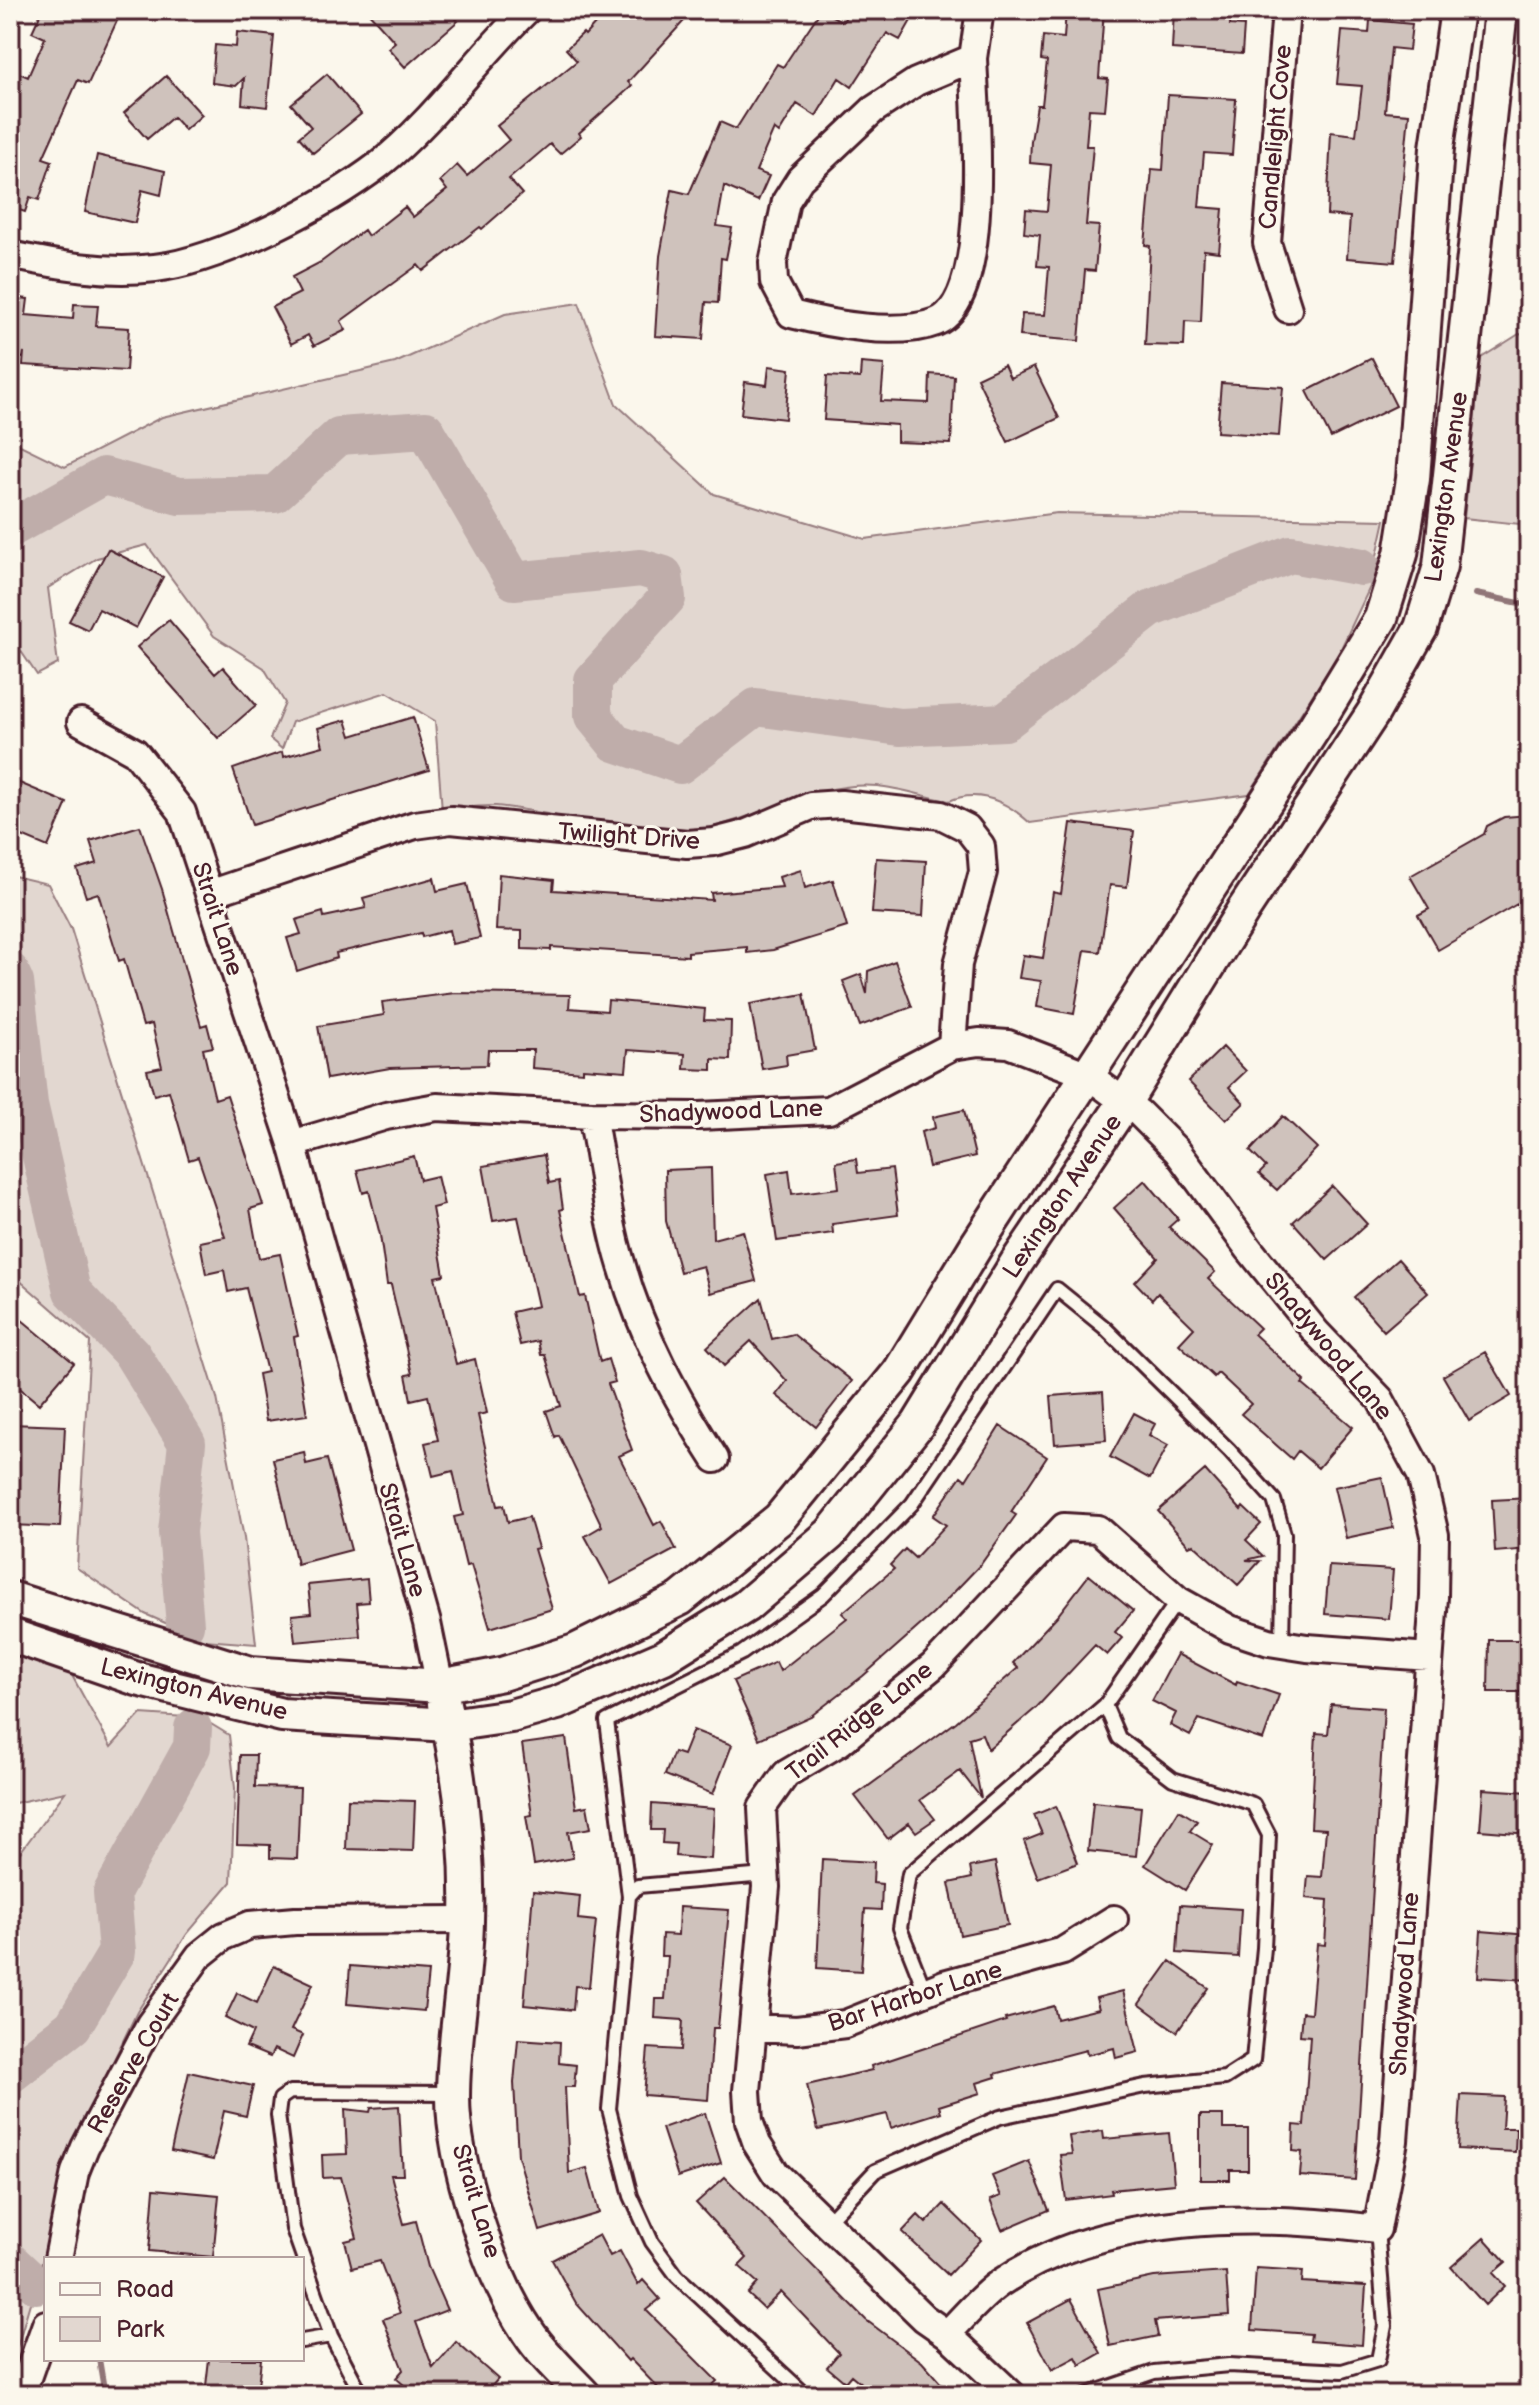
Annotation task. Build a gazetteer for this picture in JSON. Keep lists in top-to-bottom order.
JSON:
{
  "streets": {
    "street": [
      "Candlelight Cove",
      "Lexington Avenue",
      "Twilight Drive",
      "Strait Lane",
      "Shadywood Lane",
      "Trail Ridge Lane",
      "Bar Harbor Lane",
      "Reserve Court"
    ]
  },
  "crossings": [
    ["Lexington Avenue", "Strait Lane"],
    ["Lexington Avenue", "Shadywood Lane"],
    ["Twilight Drive", "Strait Lane"],
    ["Twilight Drive", "Shadywood Lane"],
    ["Strait Lane", "Shadywood Lane"],
    ["Strait Lane", "Reserve Court"],
    ["Shadywood Lane", "Trail Ridge Lane"],
    ["Trail Ridge Lane", "Bar Harbor Lane"]
  ],
  "legend": ["Road", "Park"]
}
